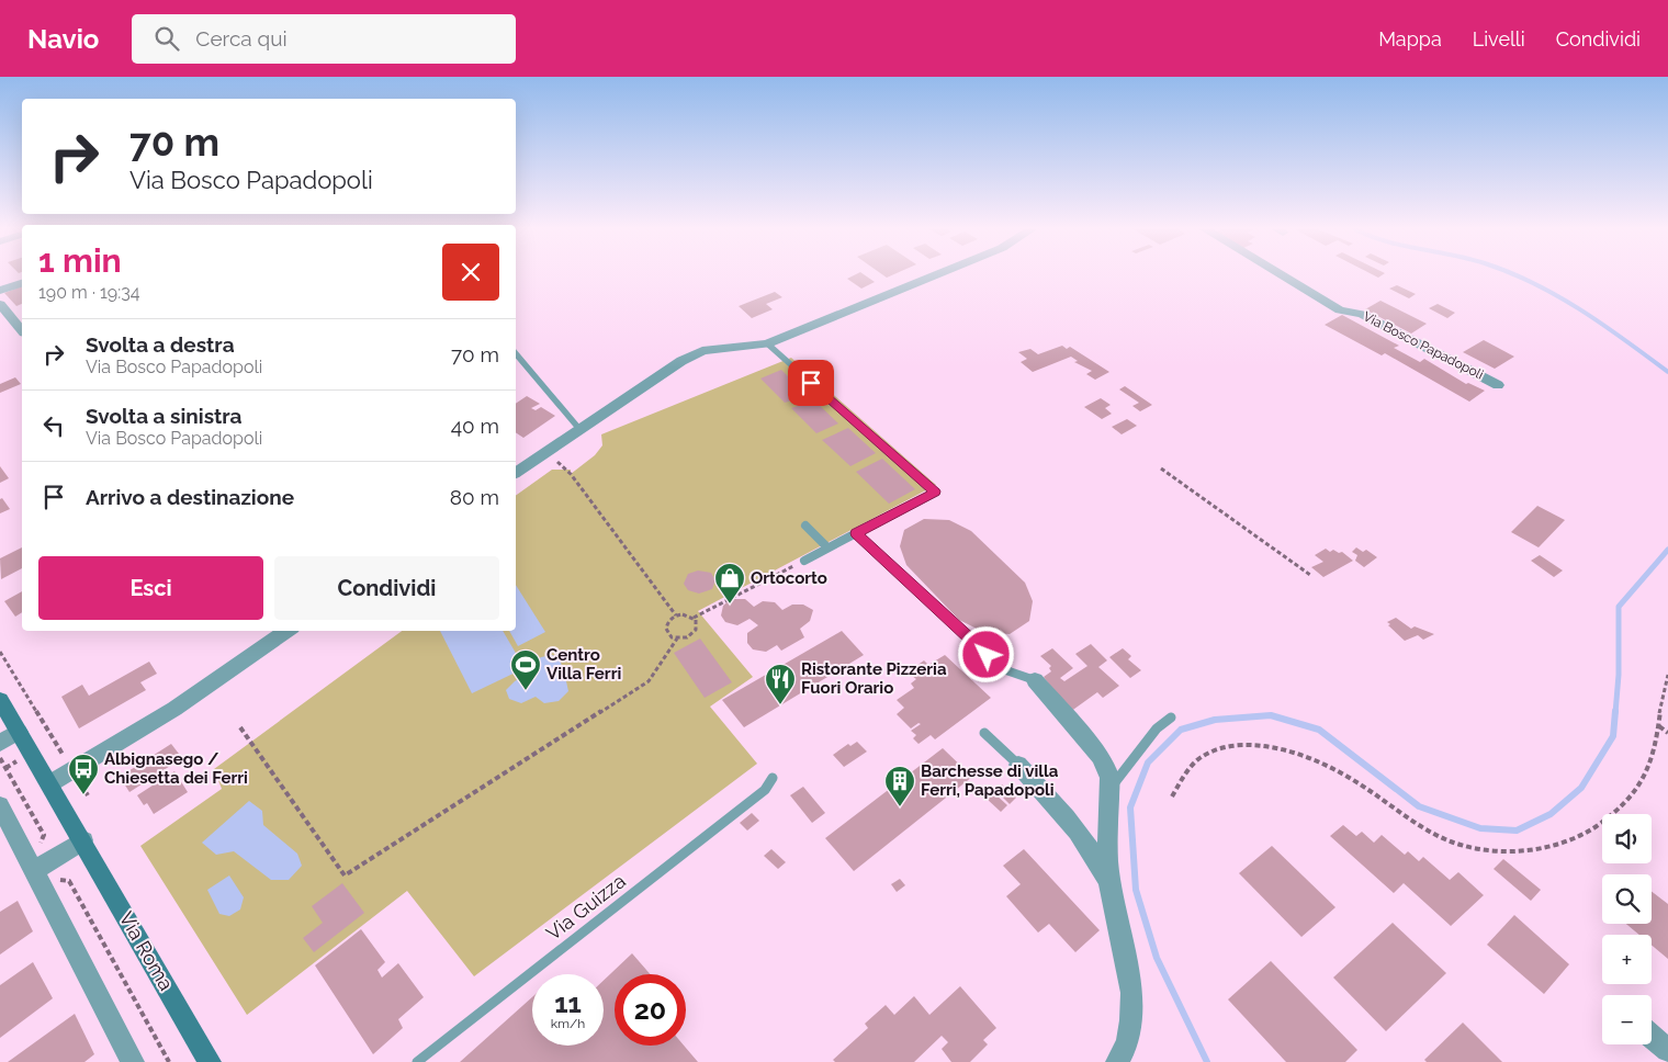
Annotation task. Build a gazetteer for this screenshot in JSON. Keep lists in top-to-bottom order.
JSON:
{
  "streets": {
    "main road": ["Via Roma"],
    "street": ["Via Bosco Papadopoli"],
    "lane": ["Via Guizza"]
  },
  "places": {
    "shop": ["Ortocorto"],
    "sports": ["Centro Villa Ferri"],
    "restaurant": ["Ristorante Pizzeria Fuori Orario"],
    "bus stop": ["Albignasego / Chiesetta dei Ferri"],
    "building": ["Barchesse di villa Ferri, Papadopoli"]
  },
  "page": {
    "header": "Navio",
    "search": "Cerca qui",
    "nav": ["Mappa", "Livelli", "Condividi"],
    "turn": ["70 m", "Via Bosco Papadopoli"],
    "heading": ["1 min", "190 m · 19:34"],
    "list": [
      {
        "name": "Svolta a destra",
        "note": "Via Bosco Papadopoli",
        "value": "70 m"
      },
      {
        "name": "Svolta a sinistra",
        "note": "Via Bosco Papadopoli",
        "value": "40 m"
      },
      {
        "name": "Arrivo a destinazione",
        "value": "80 m"
      }
    ],
    "buttons": ["Esci", "Condividi"],
    "map_buttons": ["+", "−"],
    "speed": "11 km/h",
    "limit": "20"
  }
}
